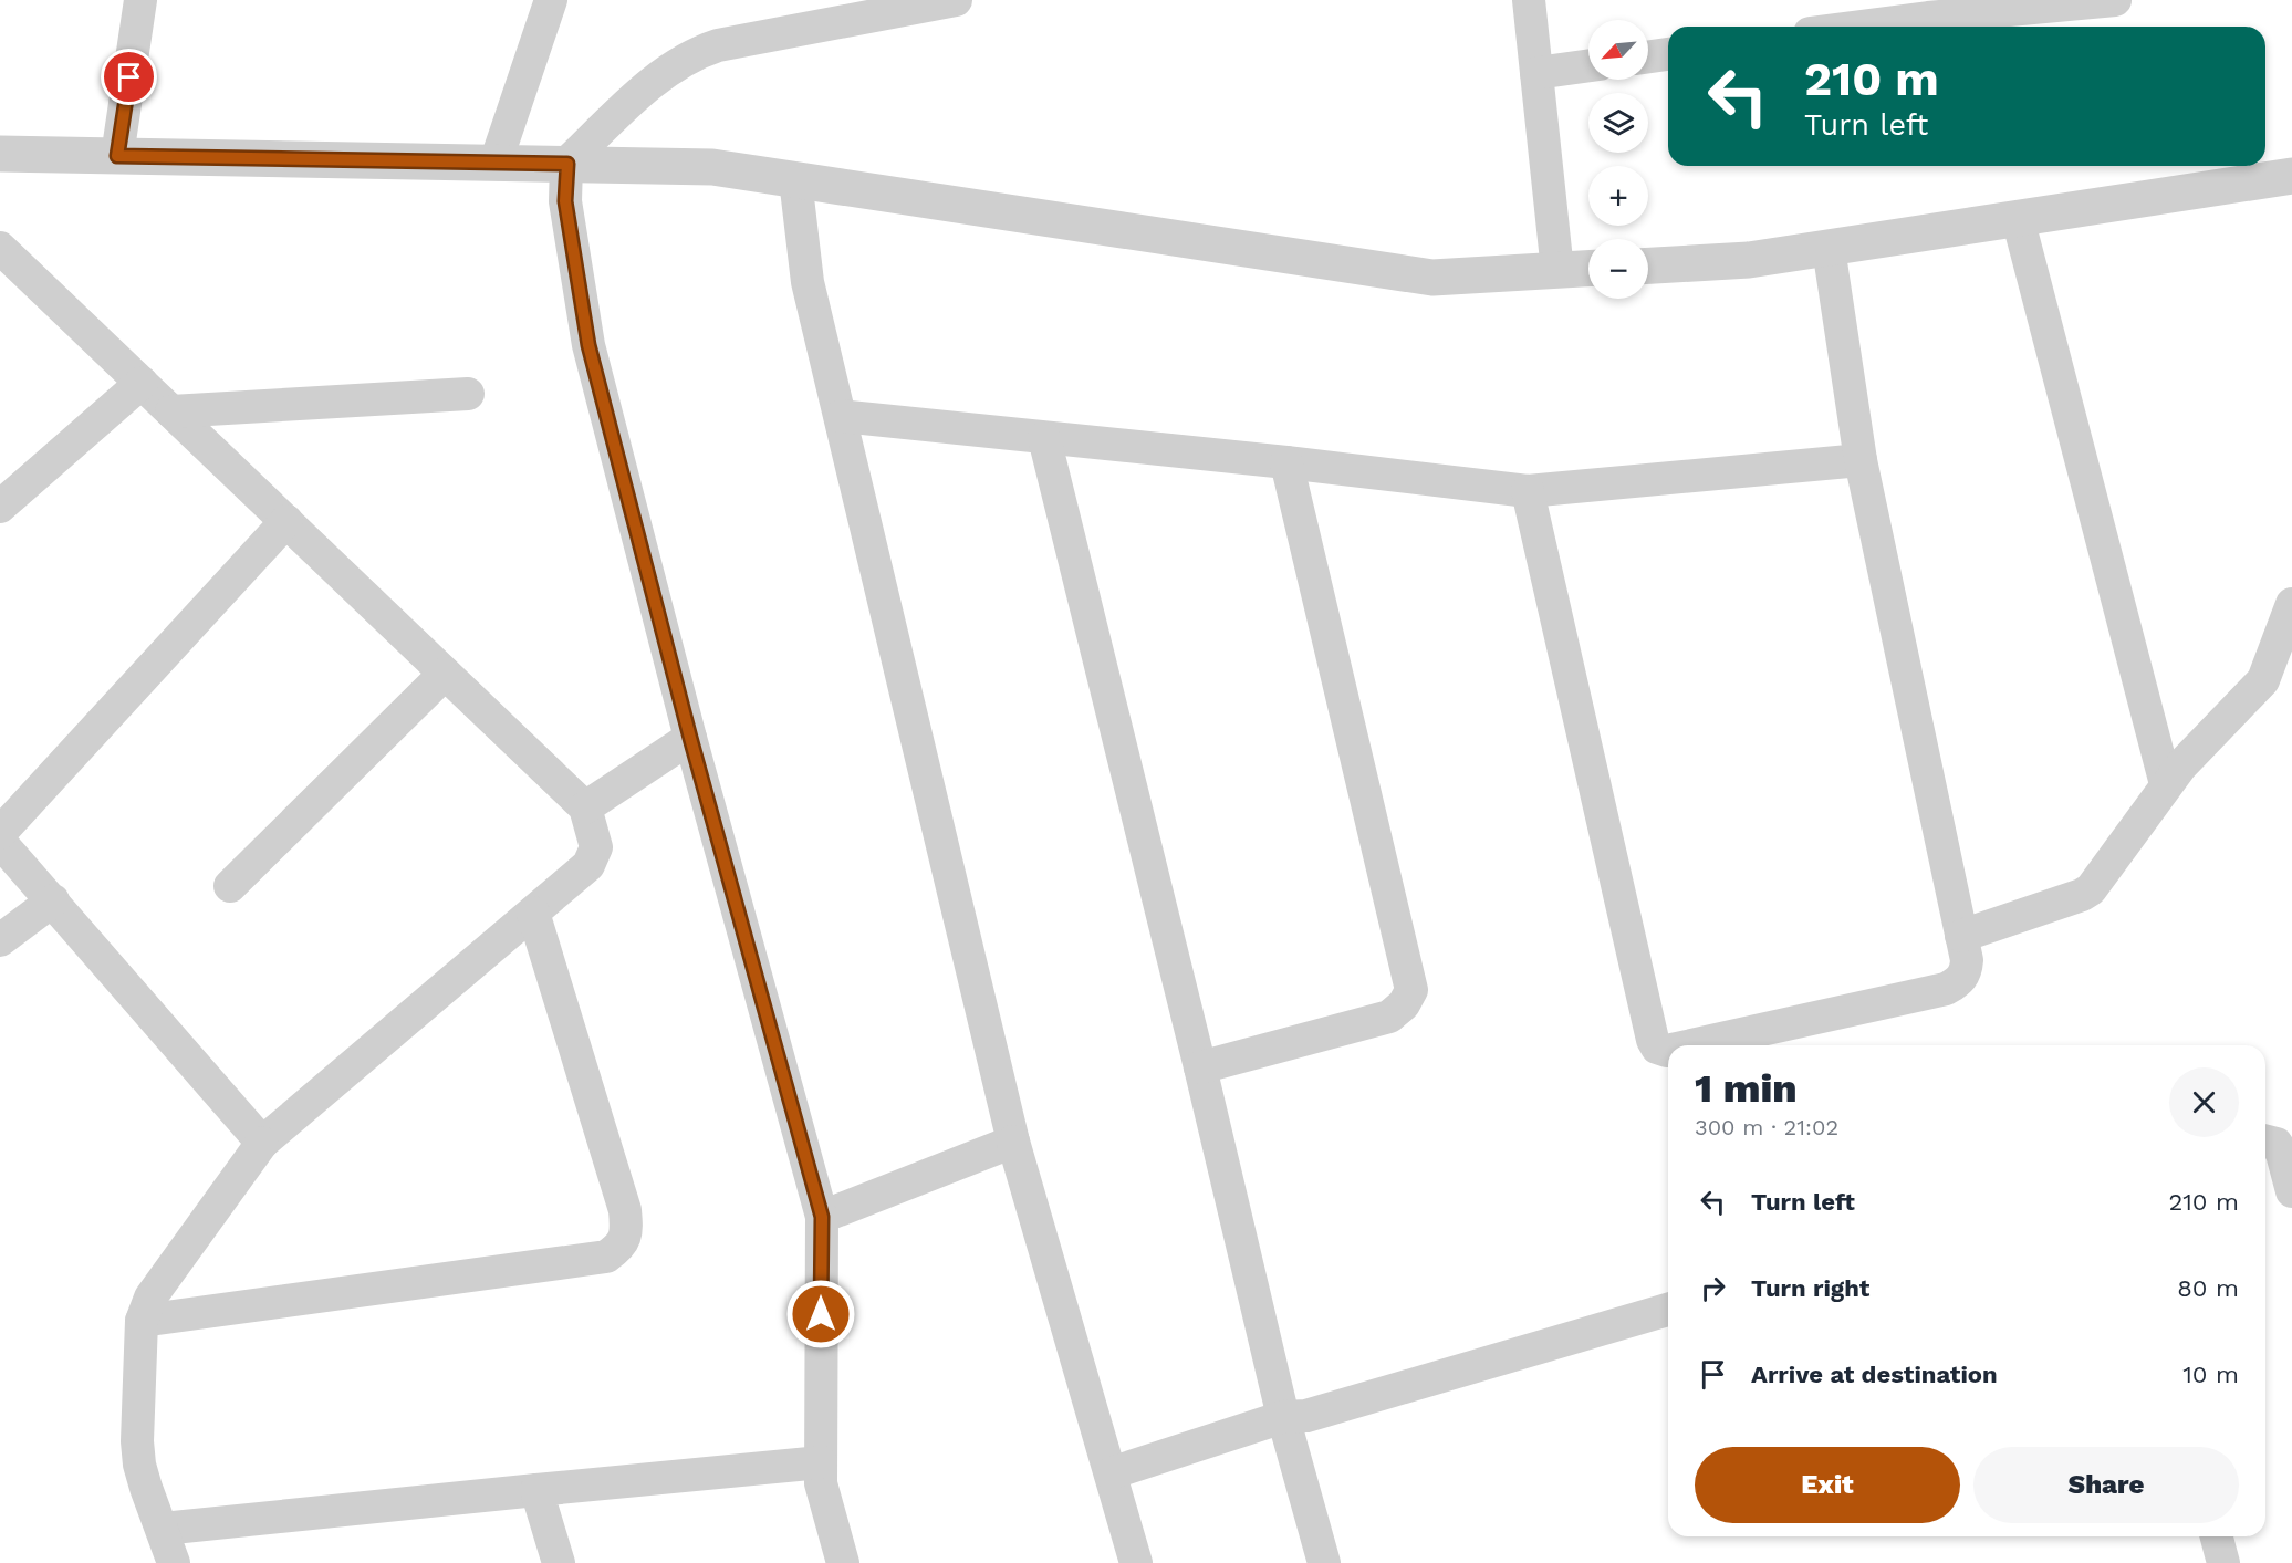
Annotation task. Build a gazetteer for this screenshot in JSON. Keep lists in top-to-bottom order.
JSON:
{
  "north": "bottom left",
  "page": {
    "map_buttons": ["+", "−"],
    "turn": ["210 m", "Turn left"],
    "heading": ["1 min", "300 m · 21:02"],
    "list": [
      {
        "name": "Turn left",
        "value": "210 m"
      },
      {
        "name": "Turn right",
        "value": "80 m"
      },
      {
        "name": "Arrive at destination",
        "value": "10 m"
      }
    ],
    "buttons": ["Exit", "Share"]
  }
}
